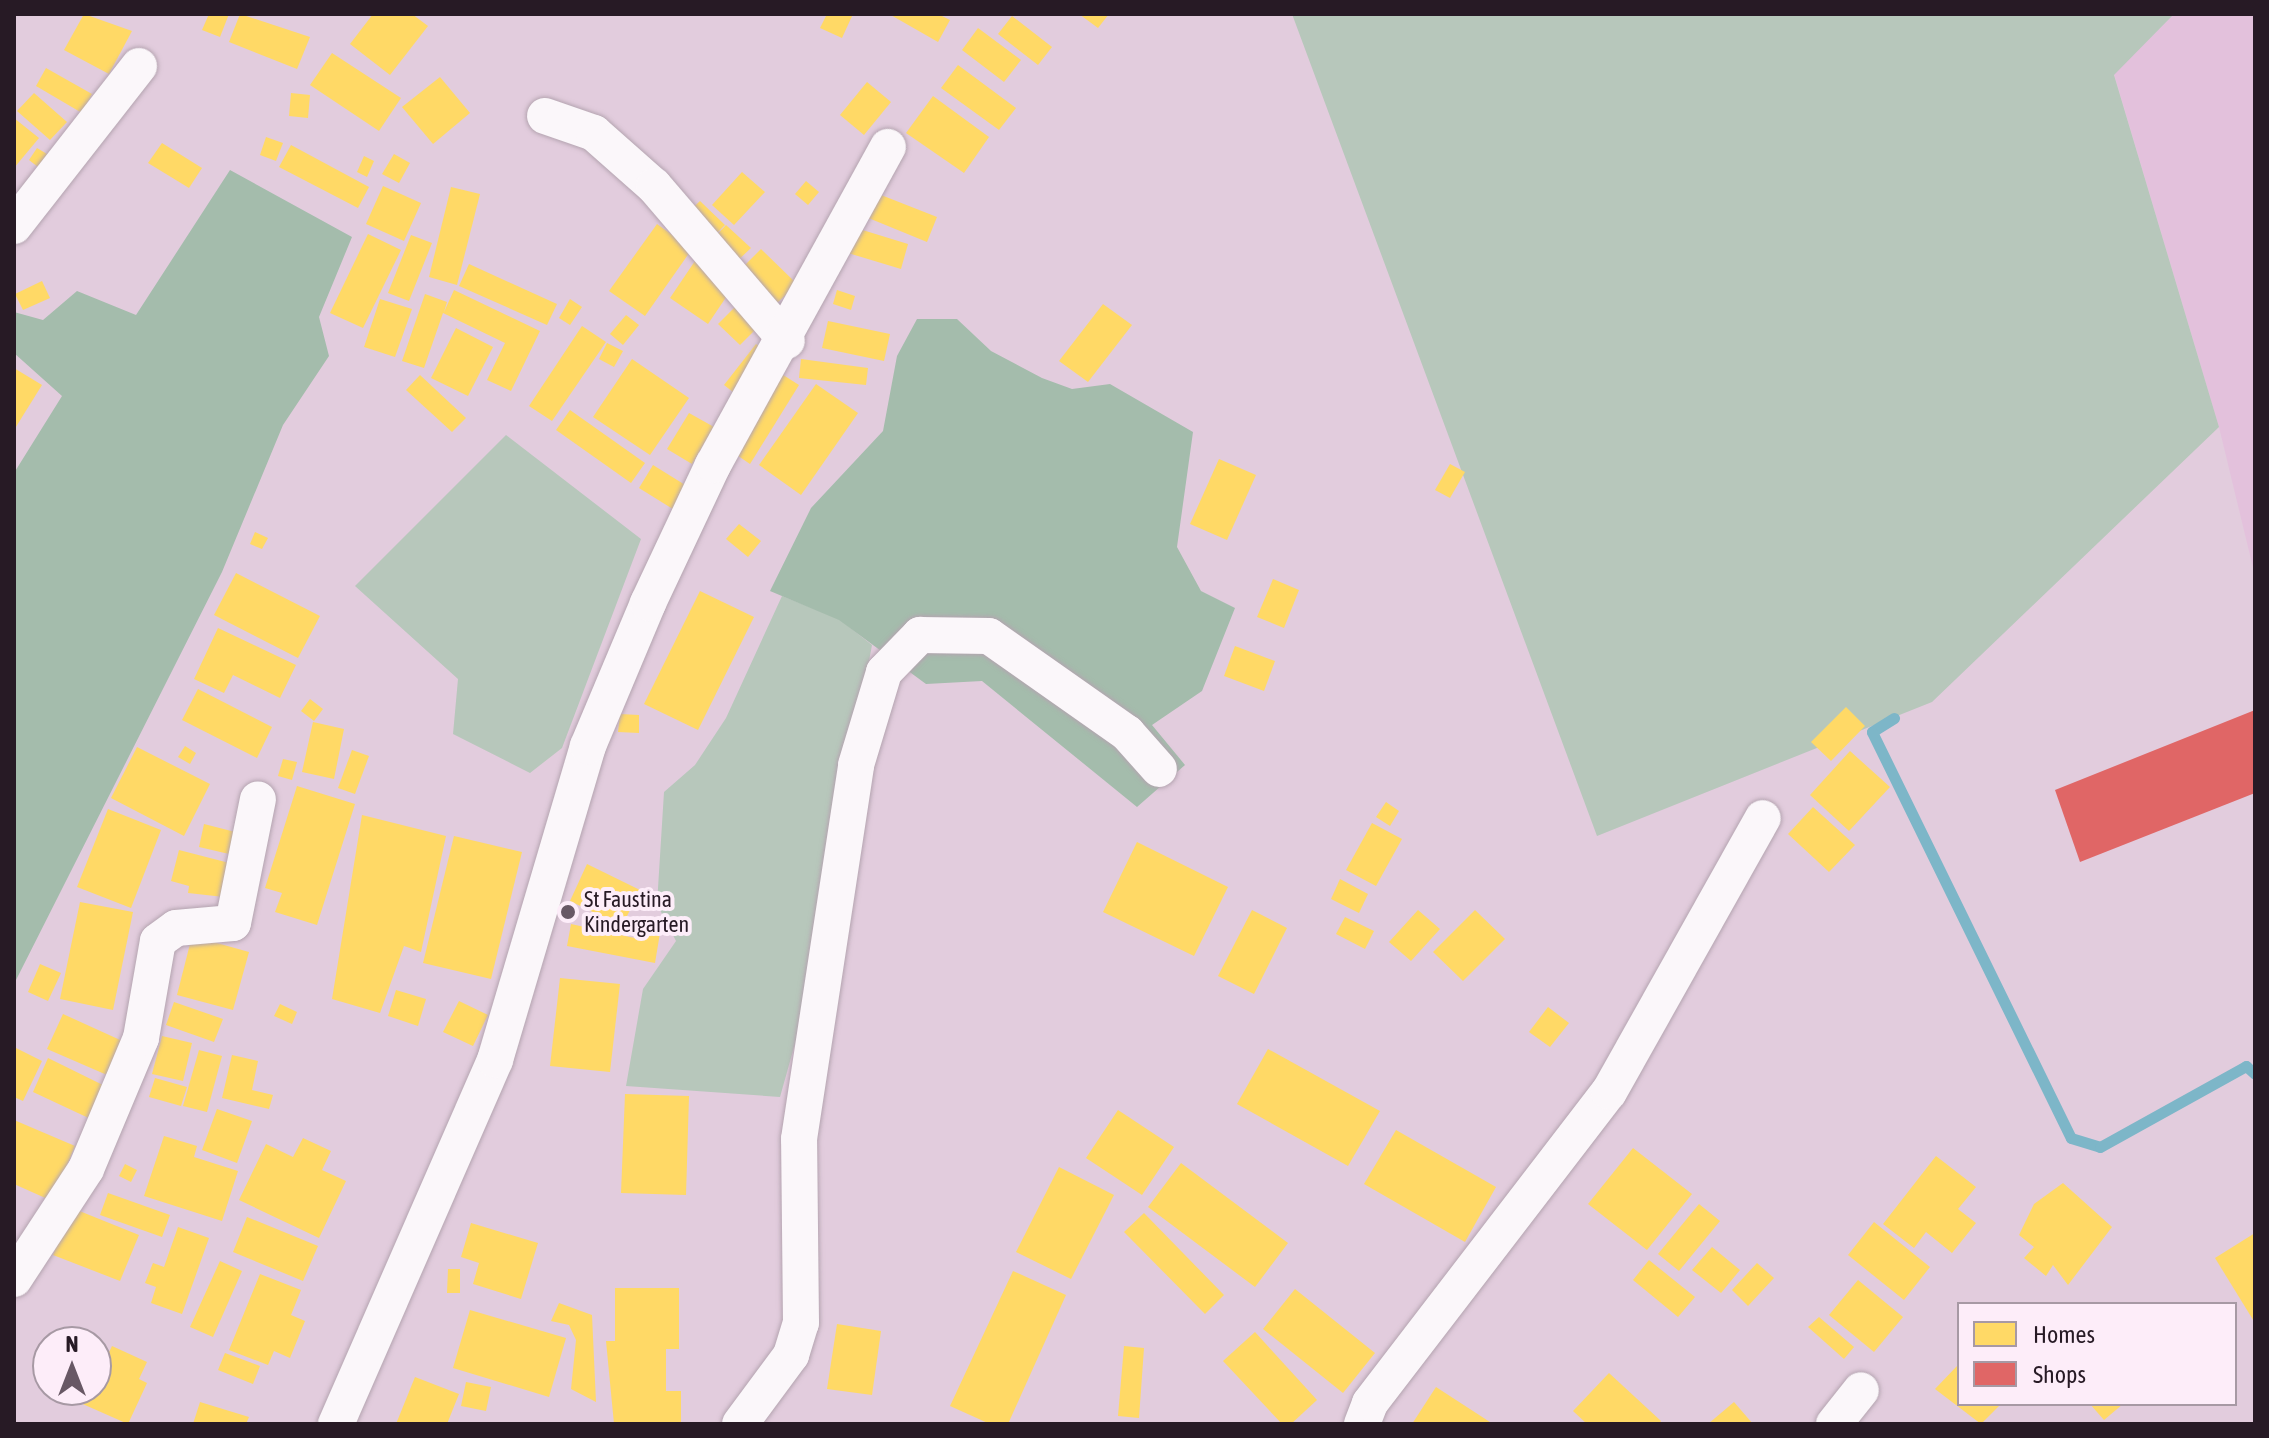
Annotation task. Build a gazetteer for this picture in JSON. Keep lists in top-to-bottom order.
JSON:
{
  "places": ["St Faustina Kindergarten"],
  "legend": ["Homes", "Shops"],
  "north": "top"
}
